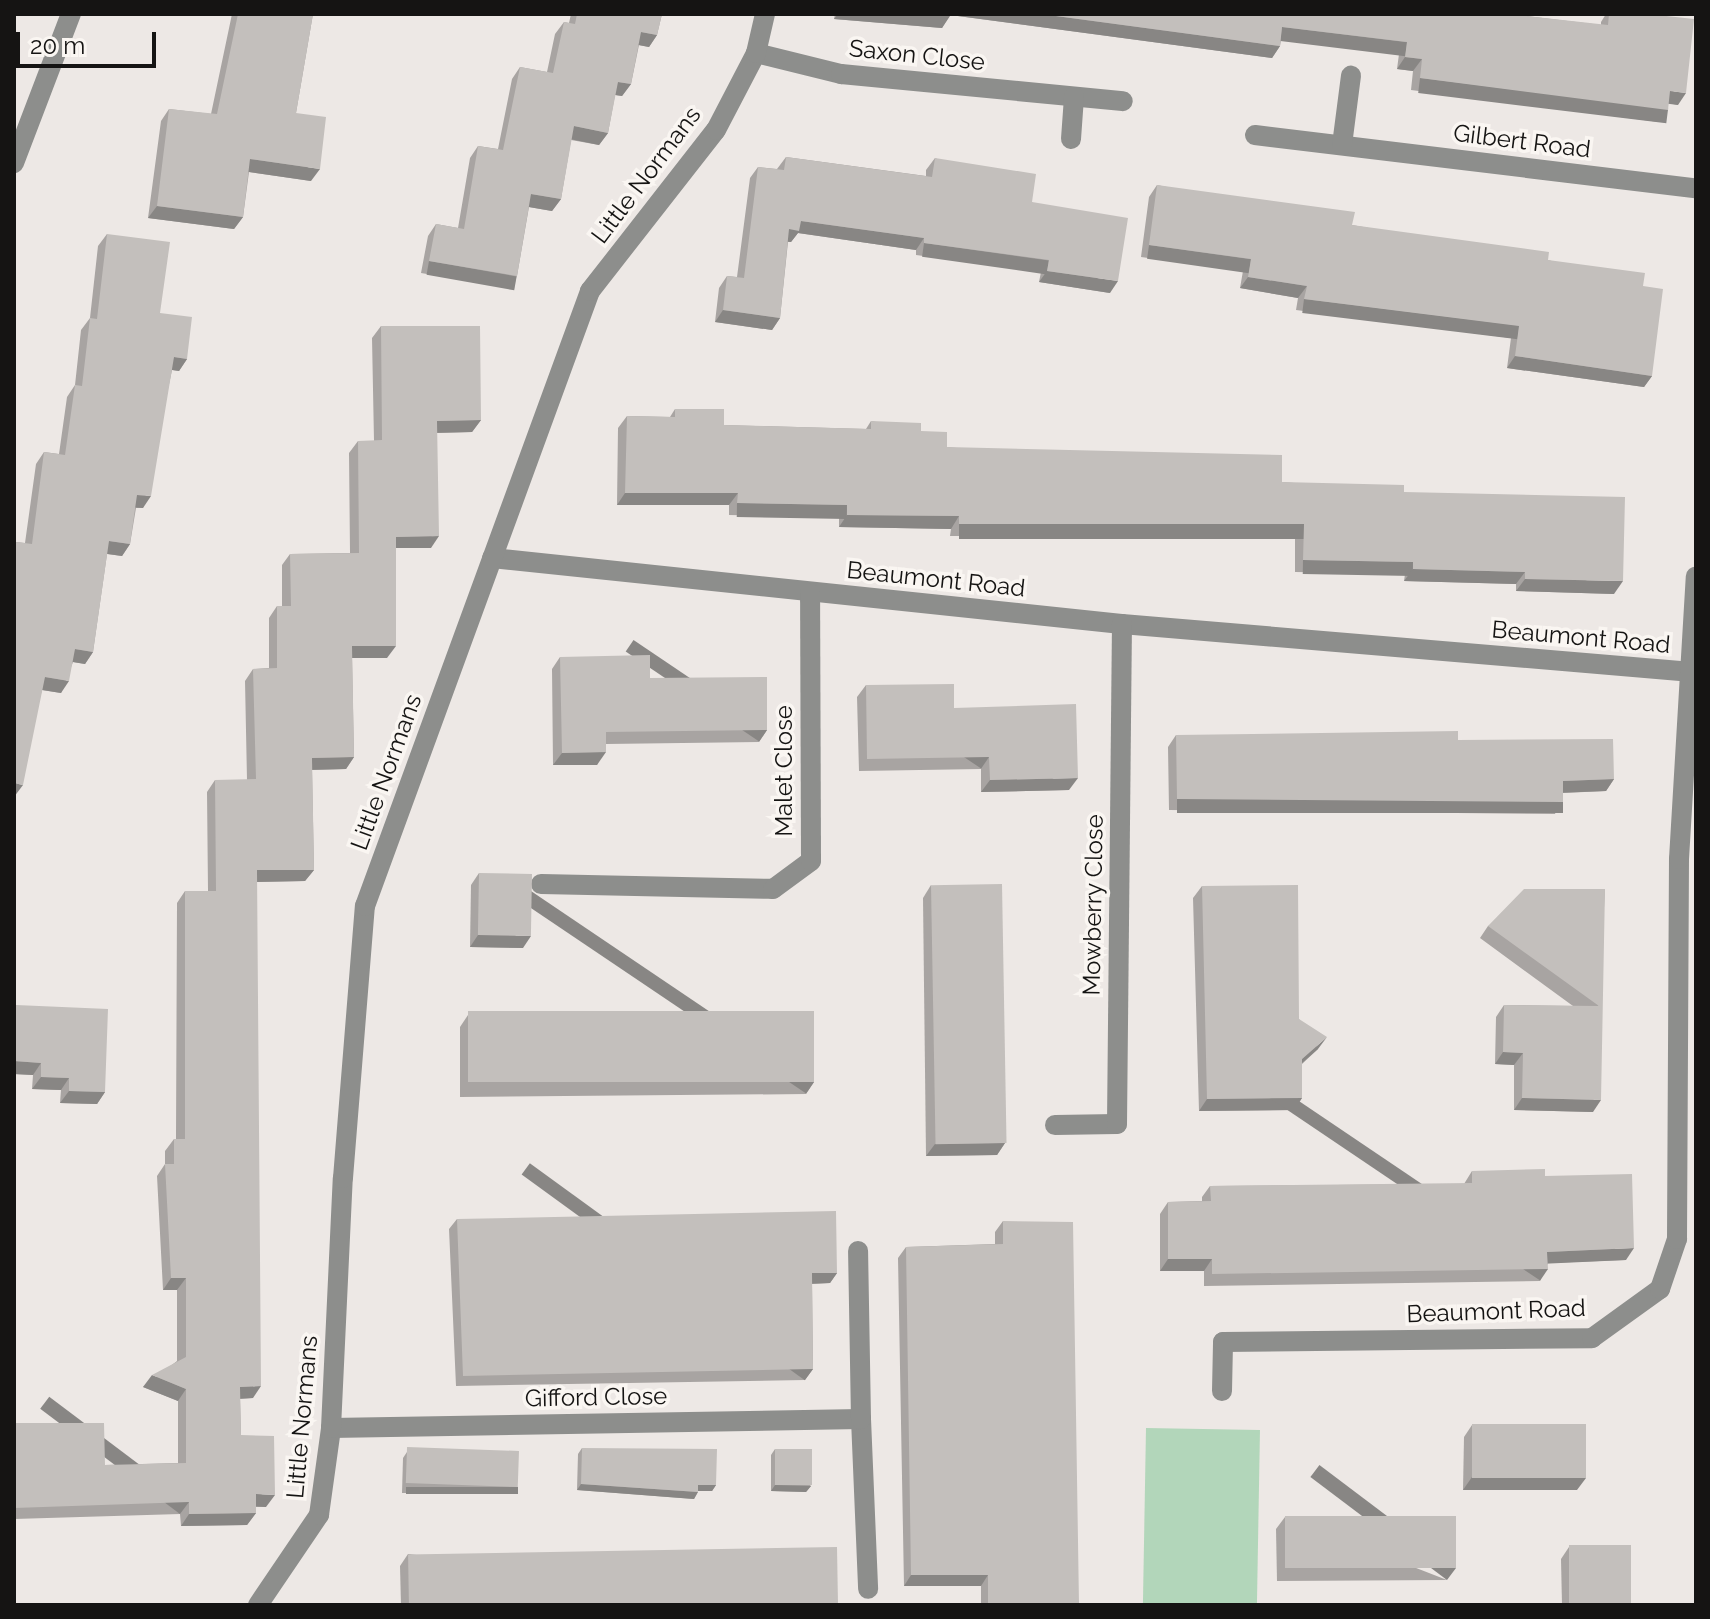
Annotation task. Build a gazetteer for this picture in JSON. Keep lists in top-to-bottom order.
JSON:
{
  "streets": {
    "street": [
      "Saxon Close",
      "Gilbert Road",
      "Little Normans",
      "Beaumont Road",
      "Malet Close",
      "Mowberry Close",
      "Gifford Close"
    ]
  },
  "crossings": [
    ["Saxon Close", "Little Normans"],
    ["Little Normans", "Beaumont Road"],
    ["Little Normans", "Gifford Close"],
    ["Beaumont Road", "Malet Close"],
    ["Beaumont Road", "Mowberry Close"]
  ],
  "scale_bar": "20 m"
}
